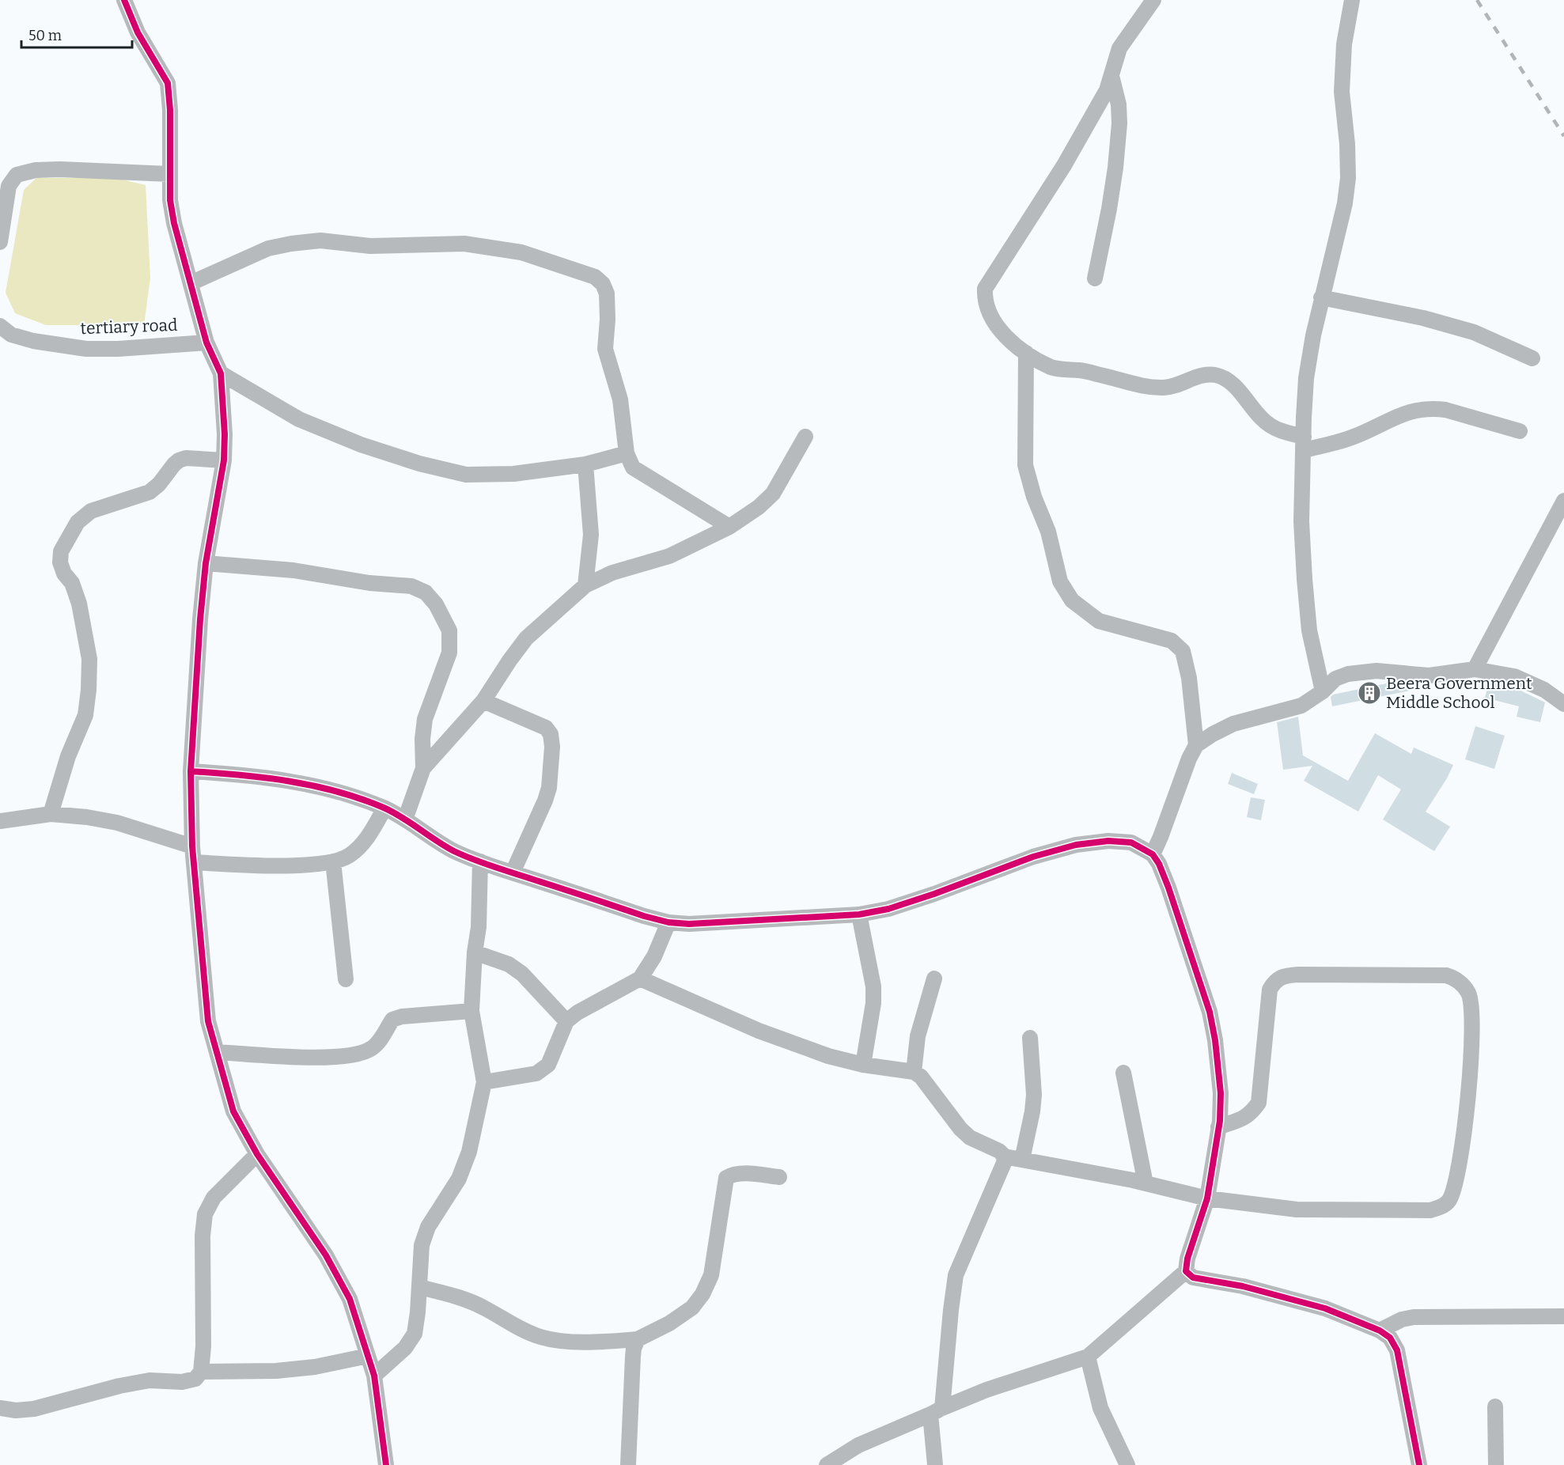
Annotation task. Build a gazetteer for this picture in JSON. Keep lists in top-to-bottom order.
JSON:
{
  "streets": {
    "street": ["tertiary road"]
  },
  "places": {
    "building": ["Beera Government Middle School"]
  },
  "scale_bar": "50 m"
}
